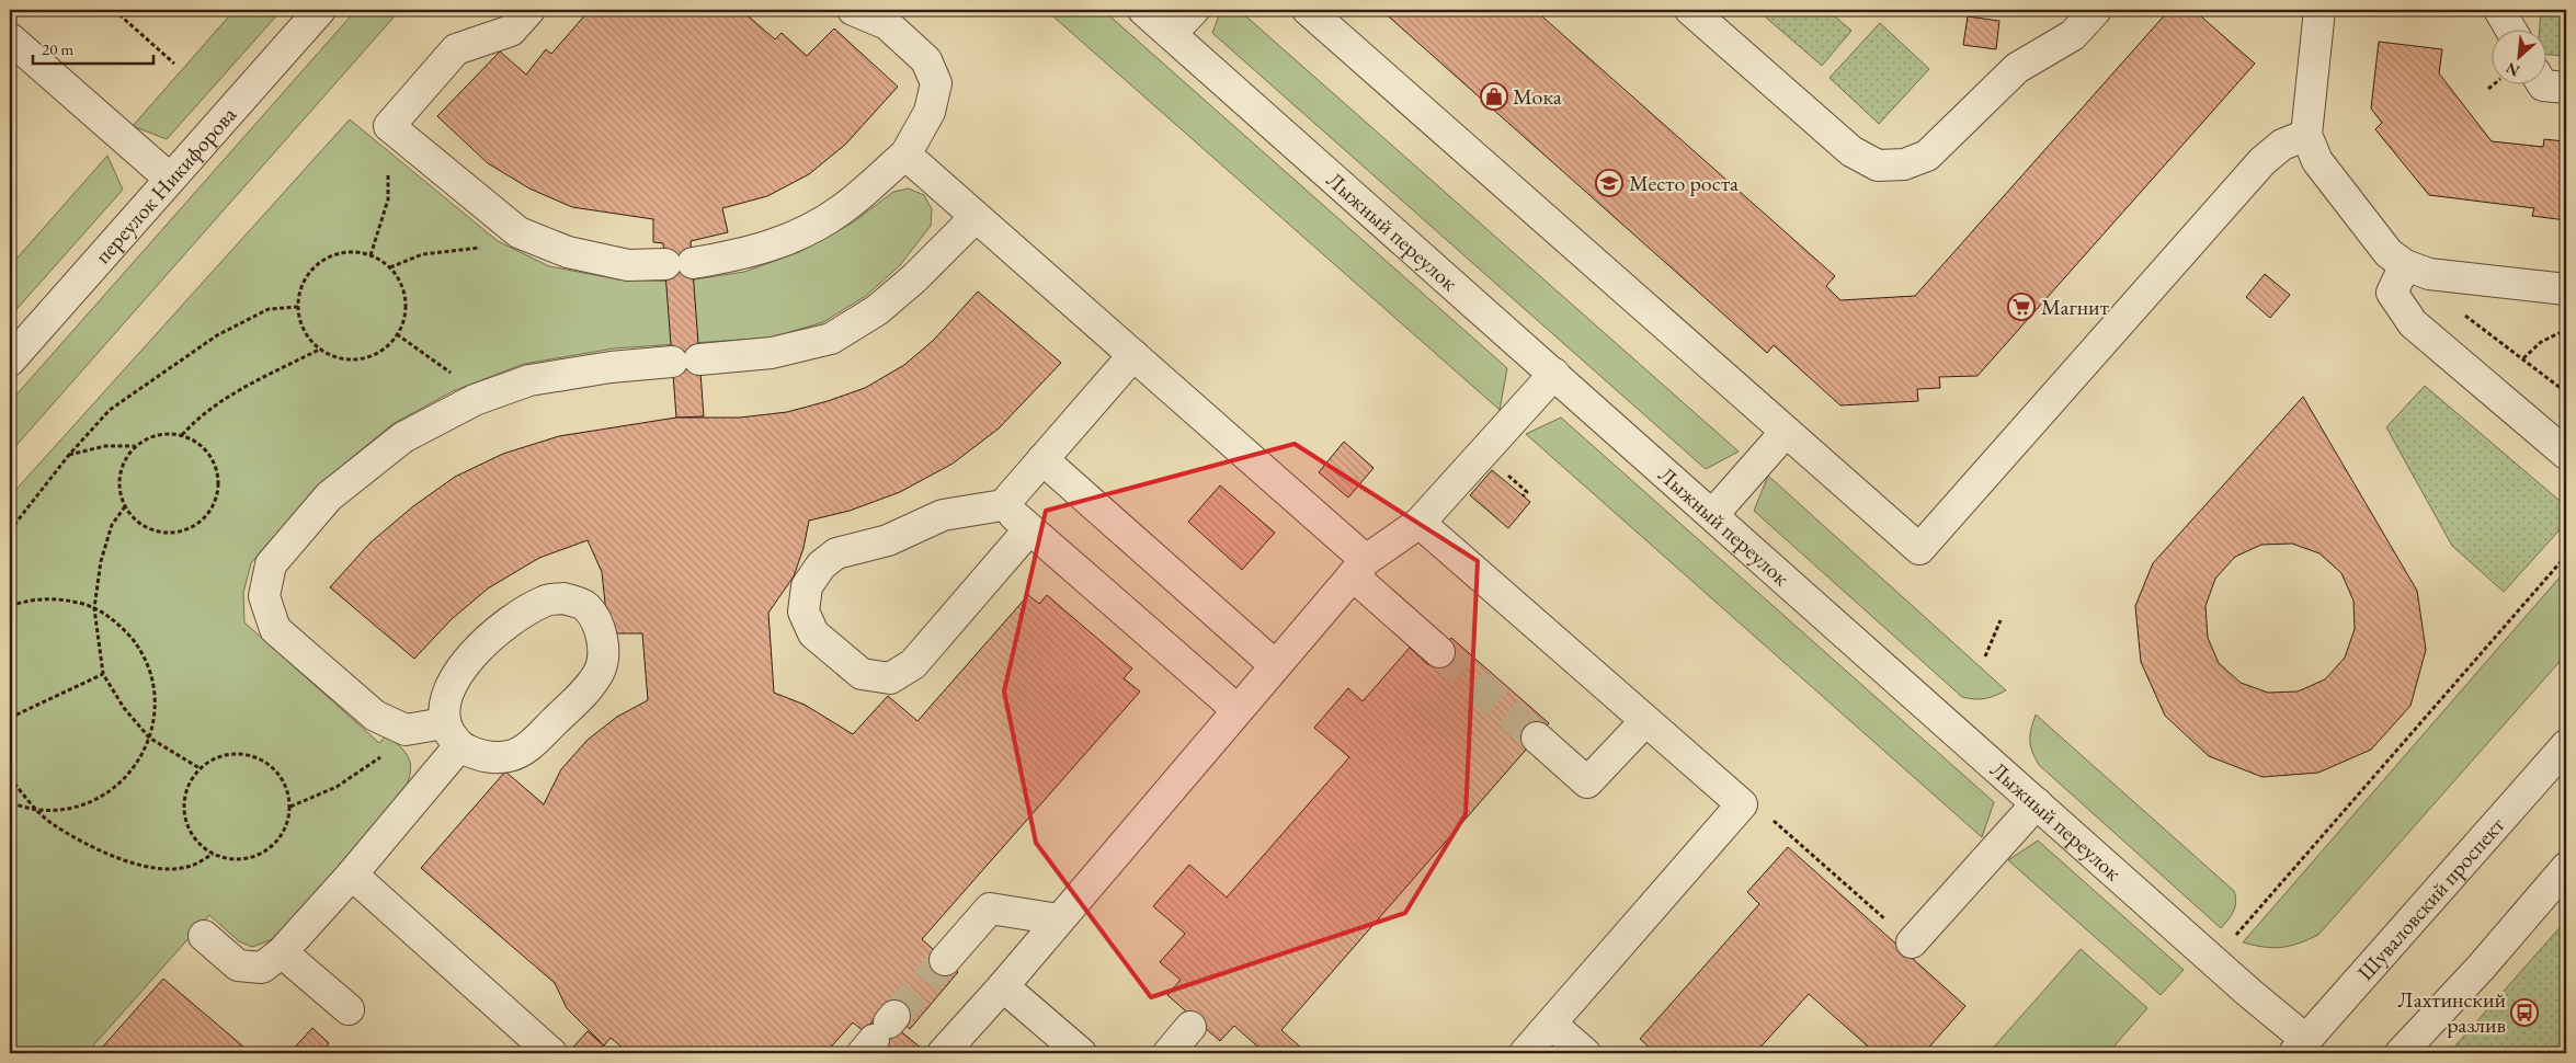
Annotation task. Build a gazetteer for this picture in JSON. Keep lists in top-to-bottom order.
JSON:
{
  "streets": {
    "street": ["переулок Никифорова", "Лыжный переулок", "Шуваловский проспект"]
  },
  "crossings": [
    ["Лыжный переулок", "Шуваловский проспект"]
  ],
  "places": {
    "shop": ["Мока"],
    "school or university": ["Место роста"],
    "supermarket": ["Магнит"],
    "bus stop": ["Лахтинский разлив"]
  },
  "scale_bar": "20 m",
  "north": "bottom left"
}
